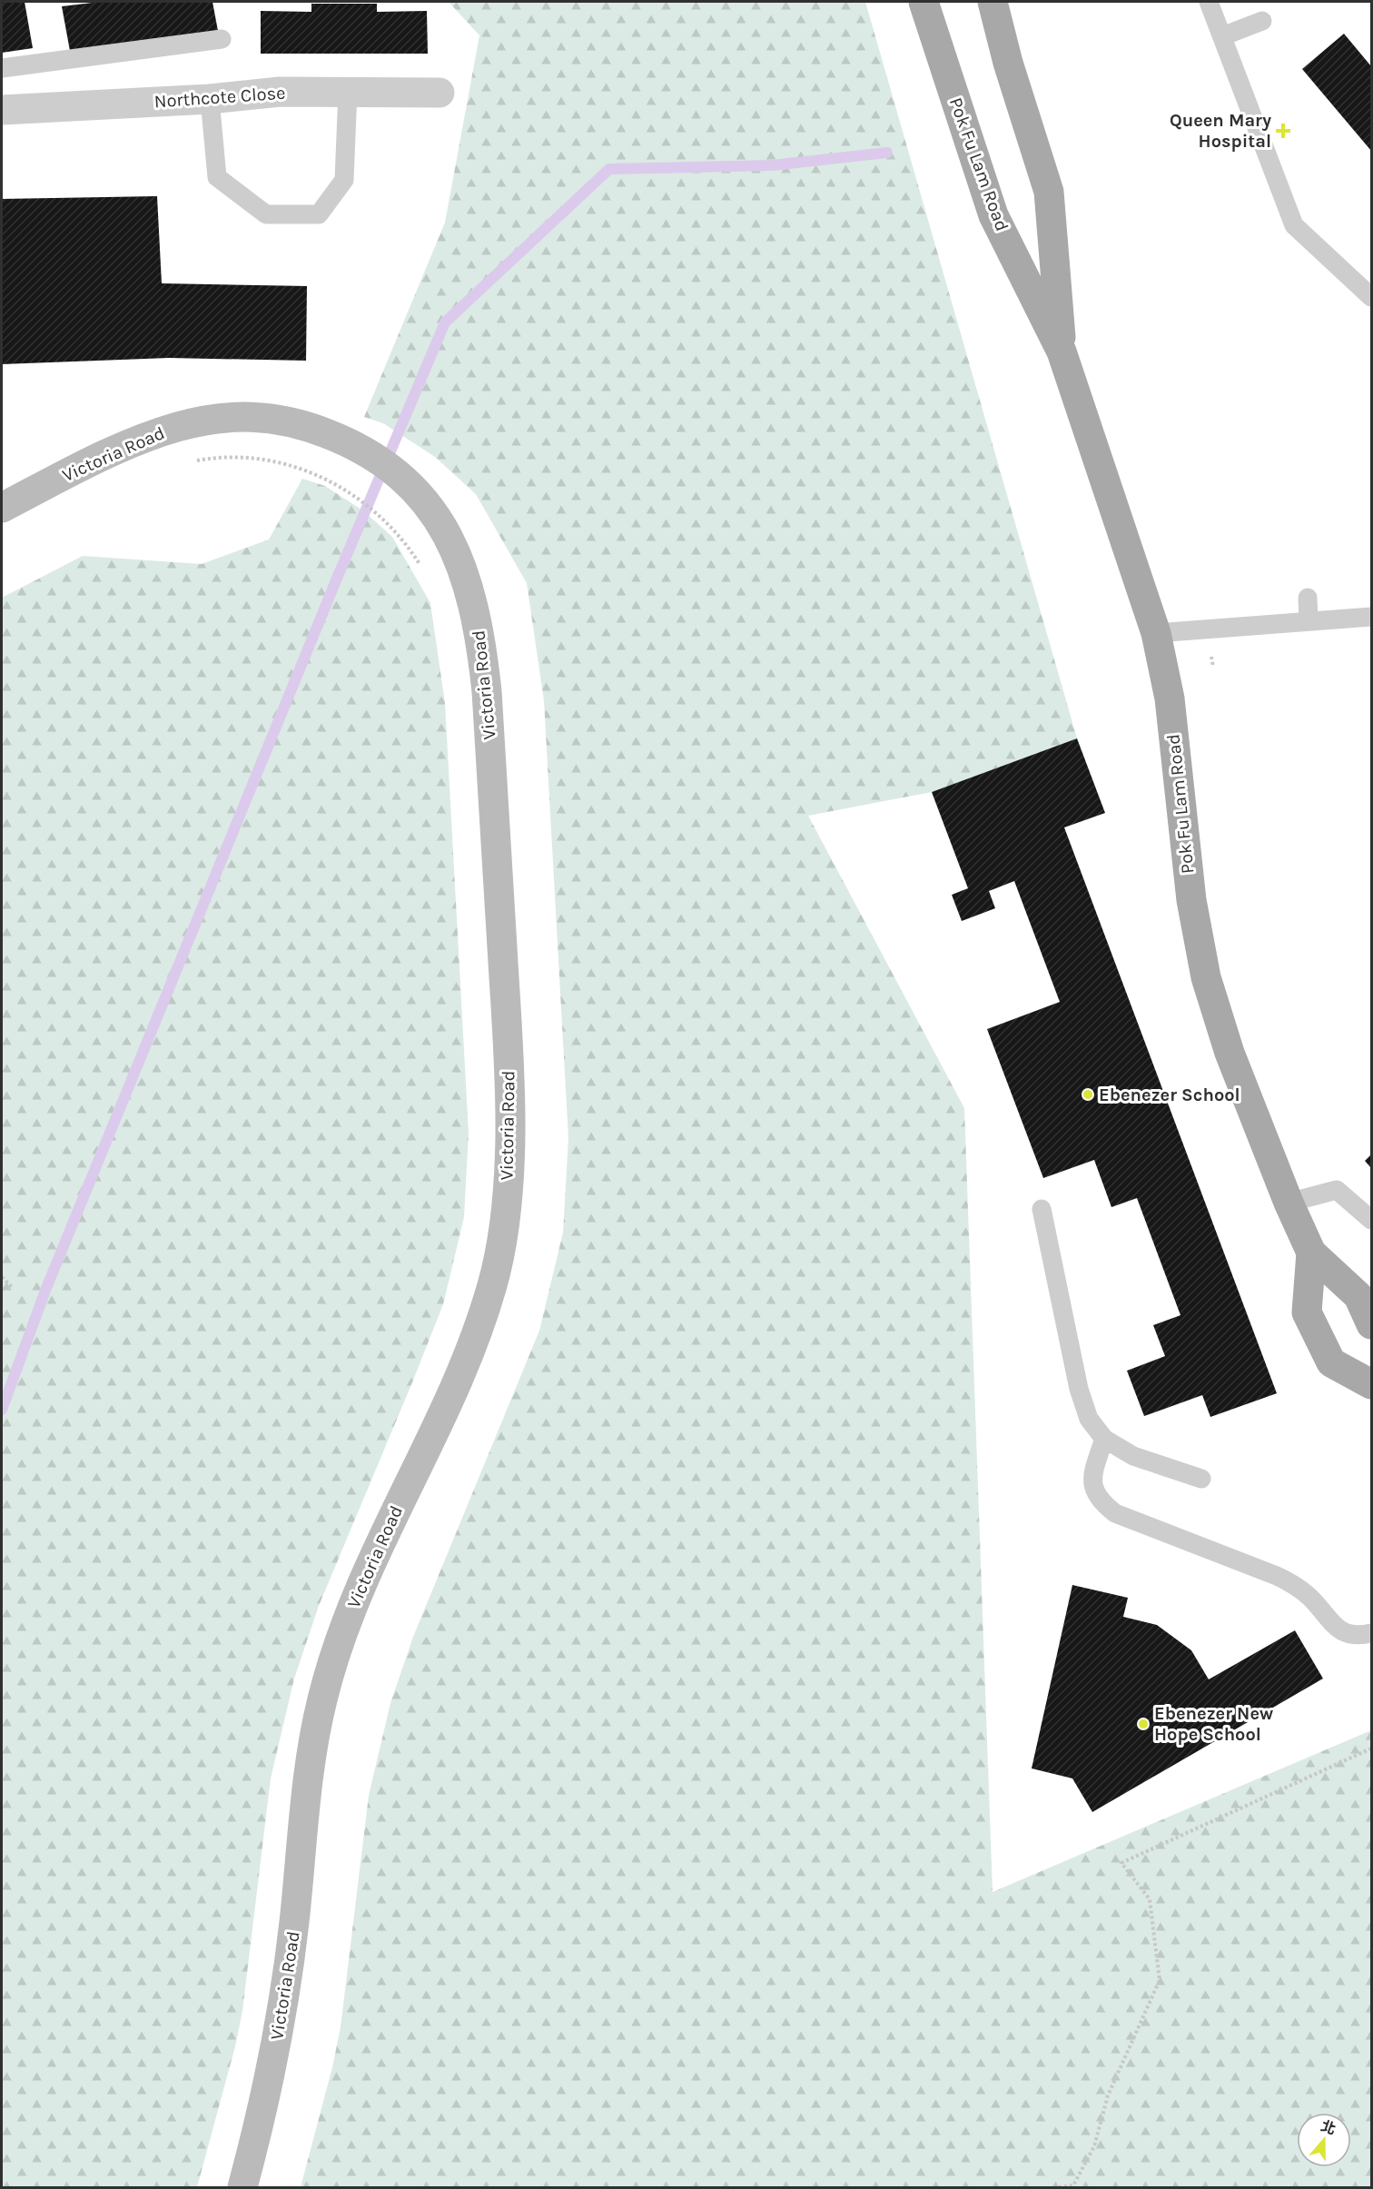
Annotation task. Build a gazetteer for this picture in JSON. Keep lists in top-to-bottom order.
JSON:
{
  "streets": {
    "main road": ["Pok Fu Lam Road", "Victoria Road"],
    "street": ["Northcote Close"]
  },
  "places": {
    "health": ["Queen Mary Hospital"],
    "other": ["Ebenezer School", "Ebenezer New Hope School"]
  },
  "north": "top"
}
